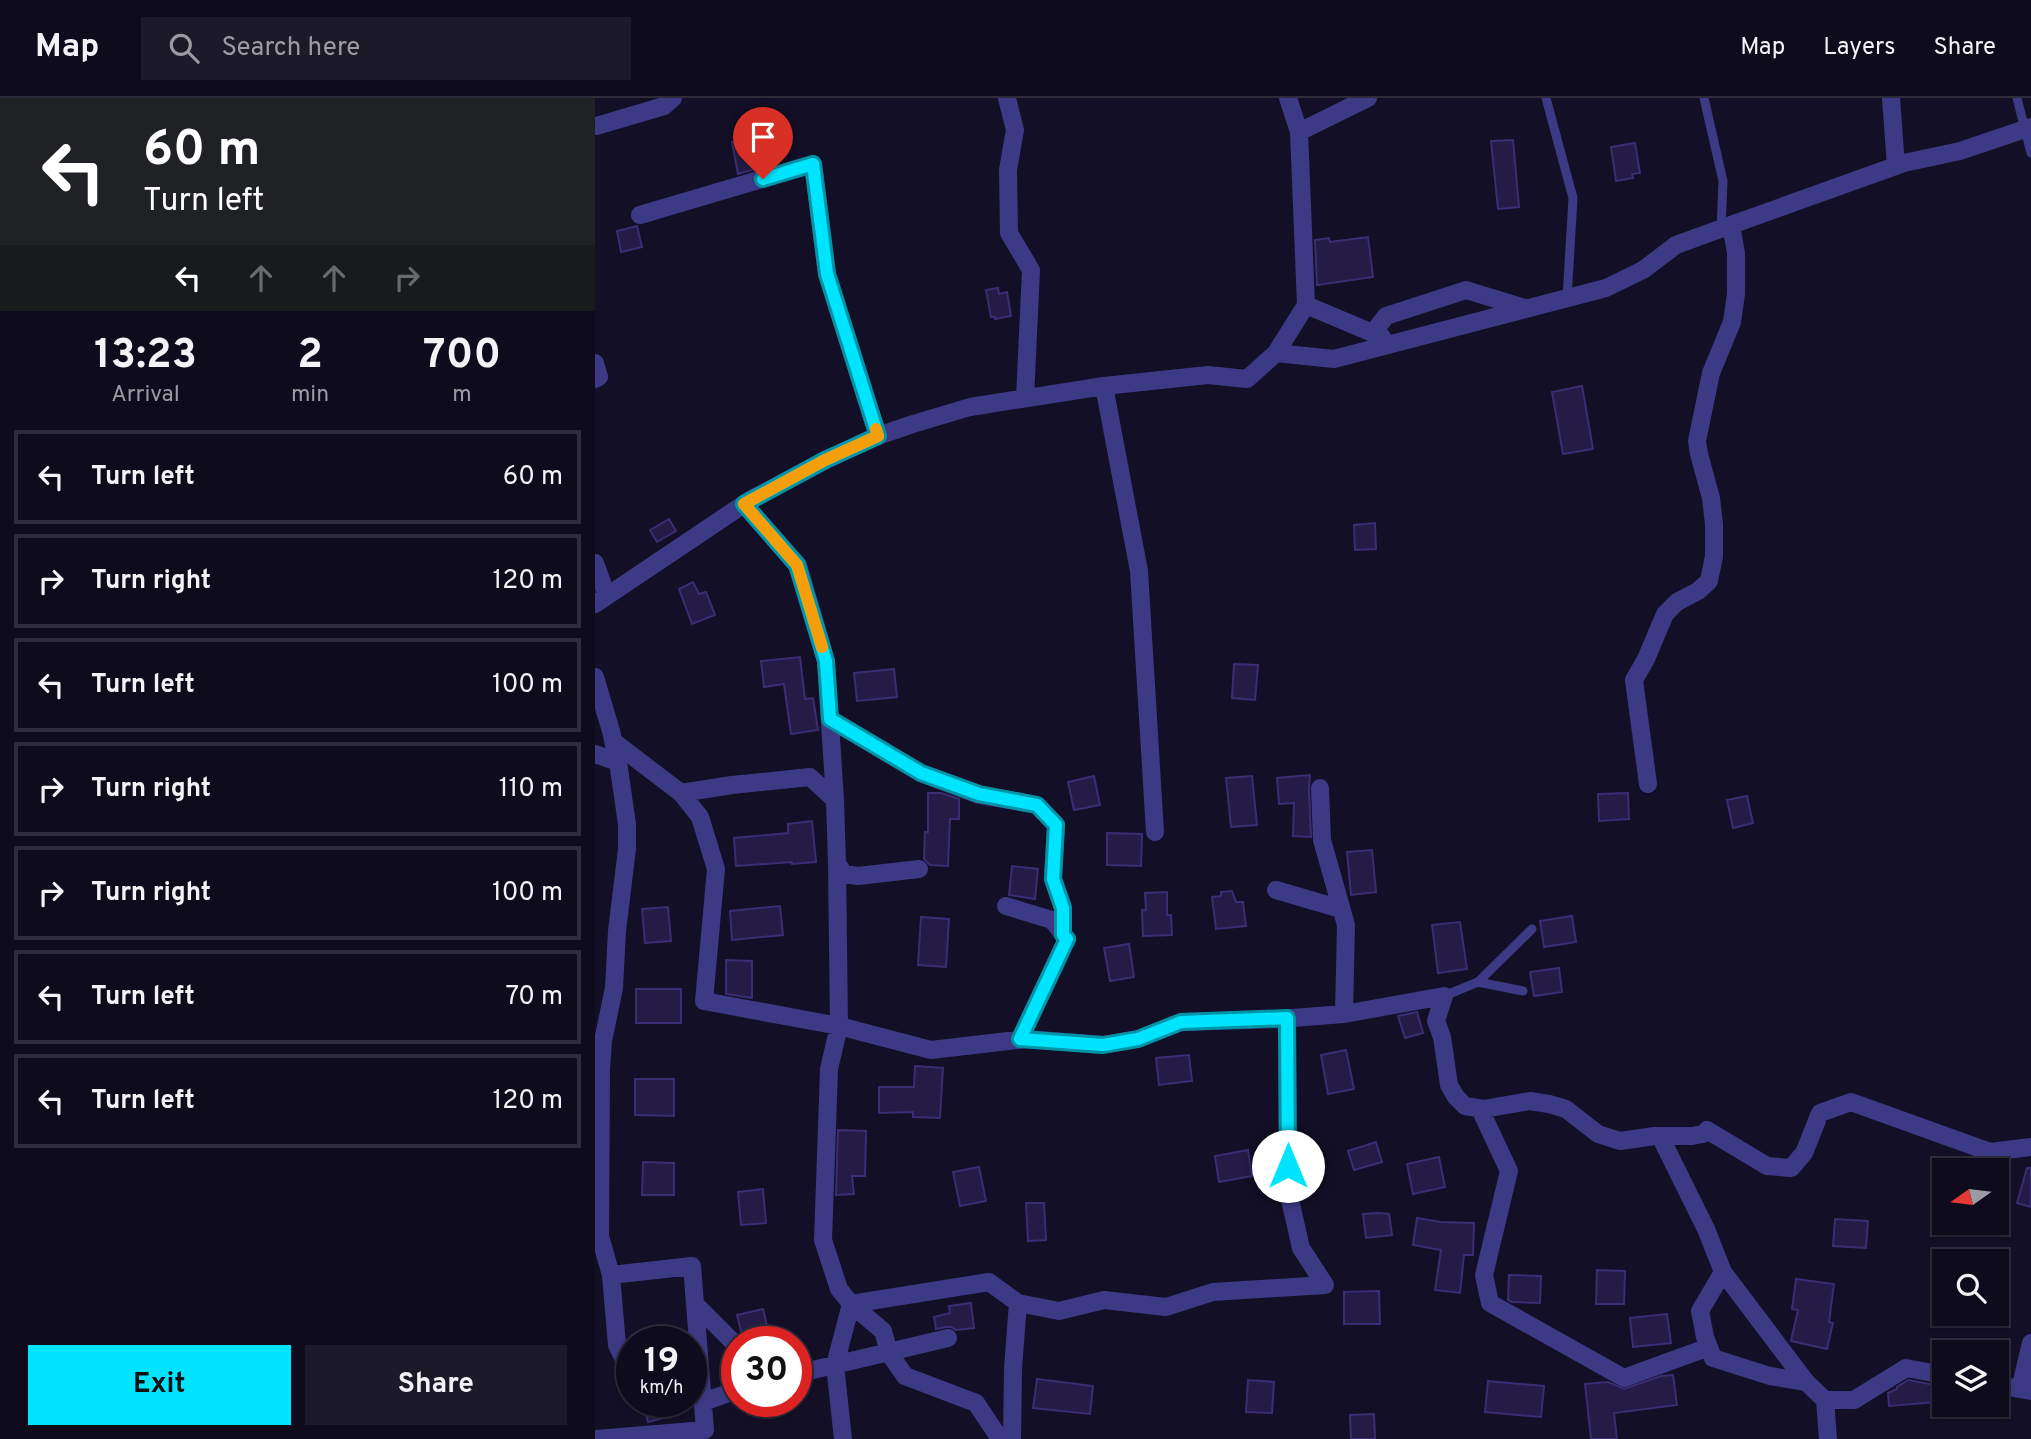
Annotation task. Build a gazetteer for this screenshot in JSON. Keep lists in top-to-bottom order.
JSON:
{
  "north": "left",
  "page": {
    "header": "Map",
    "search": "Search here",
    "nav": ["Map", "Layers", "Share"],
    "turn": ["60 m", "Turn left"],
    "eta": [
      "13:23",
      "Arrival",
      "2",
      "min",
      "700",
      "m"
    ],
    "list": [
      {
        "name": "Turn left",
        "value": "60 m"
      },
      {
        "name": "Turn right",
        "value": "120 m"
      },
      {
        "name": "Turn left",
        "value": "100 m"
      },
      {
        "name": "Turn right",
        "value": "110 m"
      },
      {
        "name": "Turn right",
        "value": "100 m"
      },
      {
        "name": "Turn left",
        "value": "70 m"
      },
      {
        "name": "Turn left",
        "value": "120 m"
      }
    ],
    "speed": "19 km/h",
    "limit": "30",
    "buttons": ["Exit", "Share"]
  }
}
